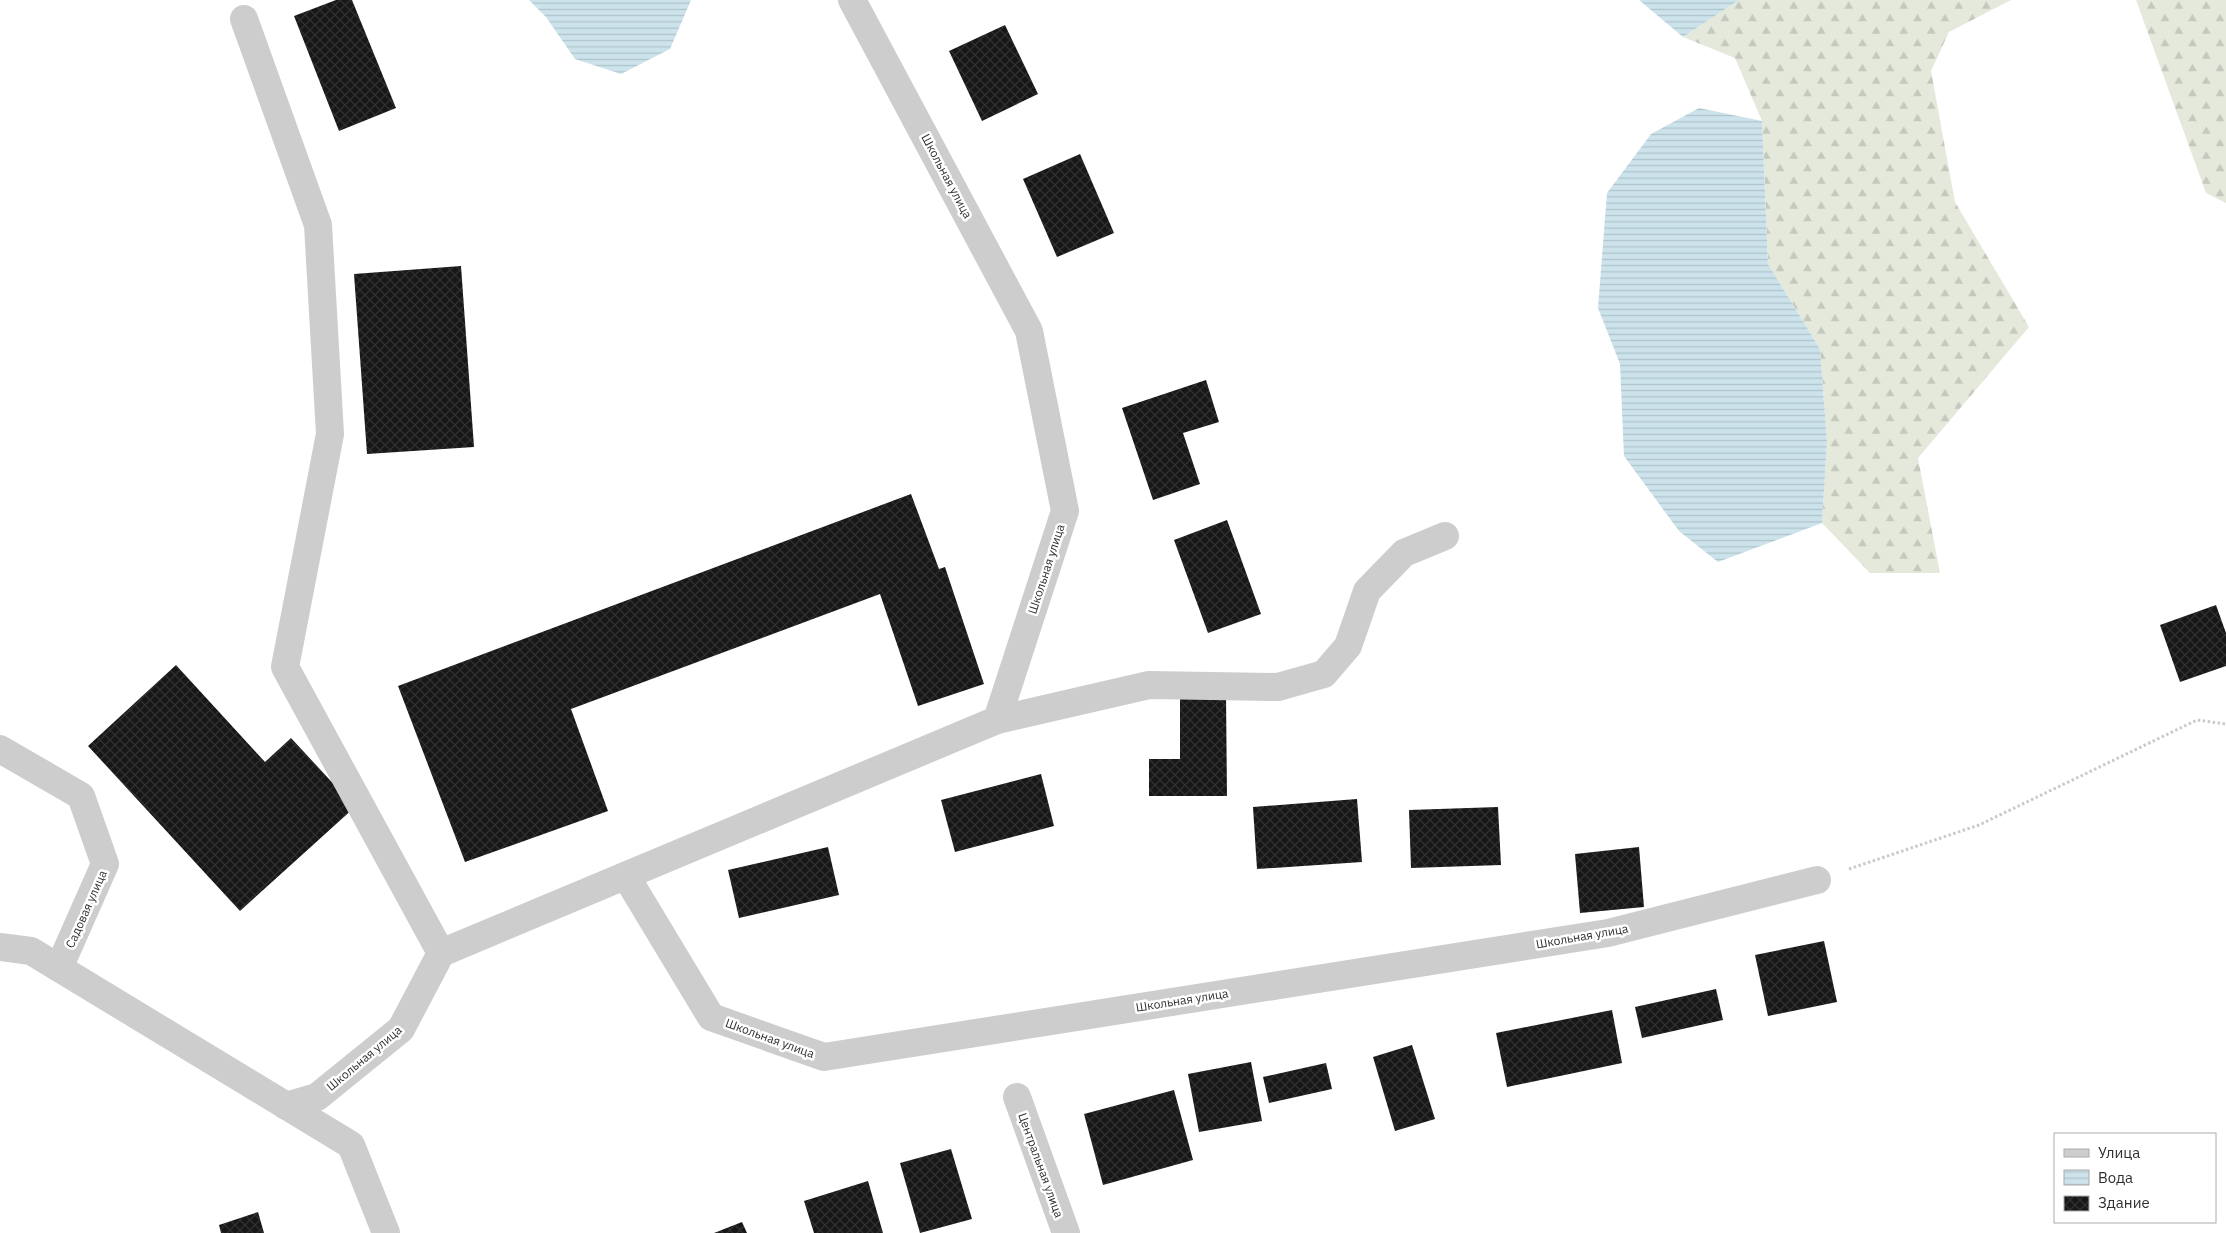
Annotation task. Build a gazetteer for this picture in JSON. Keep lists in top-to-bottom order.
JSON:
{
  "streets": {
    "street": ["Школьная улица", "Садовая улица", "Центральная улица"]
  },
  "legend": ["Улица", "Вода", "Здание"]
}
